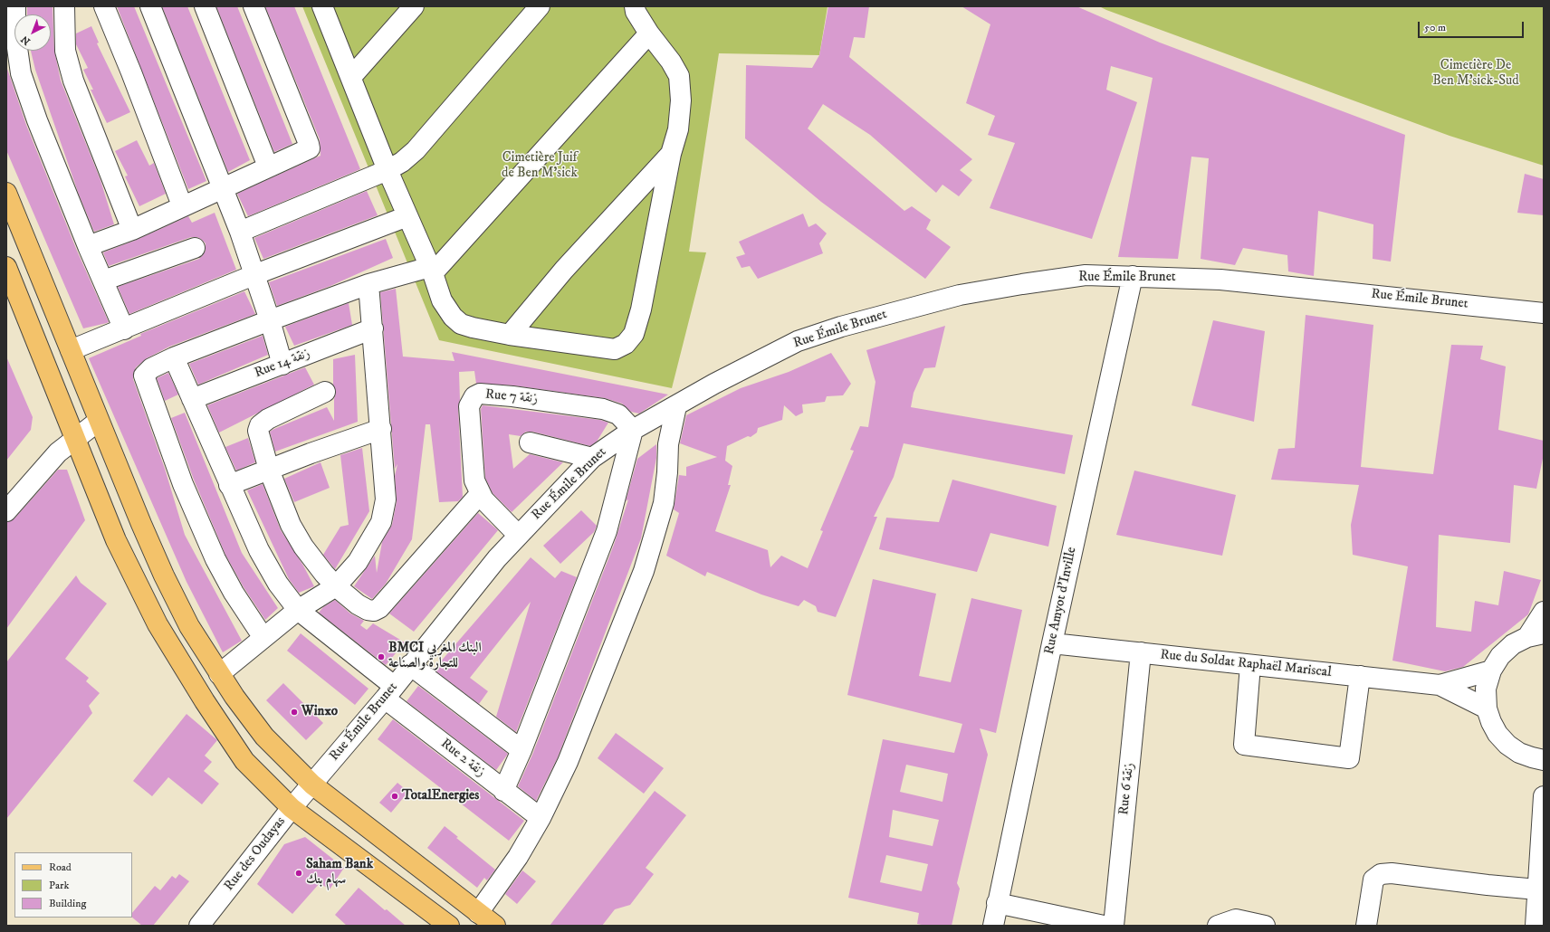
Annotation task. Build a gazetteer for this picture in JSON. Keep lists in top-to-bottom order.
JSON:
{
  "streets": {
    "street": [
      "Rue Émile Brunet",
      "Rue 14 زنقة",
      "Rue 7 زنقة",
      "Rue Amyot d'Inville",
      "Rue du Soldat Raphaël Mariscal",
      "Rue 2 زنقة",
      "Rue 6 زنقة",
      "Rue des Oudayas"
    ]
  },
  "crossings": [
    ["Rue Émile Brunet", "Rue 7 زنقة"],
    ["Rue Émile Brunet", "Rue Amyot d'Inville"],
    ["Rue Émile Brunet", "Rue 2 زنقة"],
    ["Rue Émile Brunet", "Rue des Oudayas"],
    ["Rue 14 زنقة", "Rue 2 زنقة"],
    ["Rue Amyot d'Inville", "Rue du Soldat Raphaël Mariscal"],
    ["Rue du Soldat Raphaël Mariscal", "Rue 6 زنقة"]
  ],
  "parks": ["Cimetière De Ben M'sick-Sud", "Cimetière Juif de Ben M'sick"],
  "places": [
    "BMCI البنك المغربي للتجارة والصناعة",
    "Winxo",
    "TotalEnergies",
    "Saham Bank سهام بنك"
  ],
  "legend": ["Road", "Park", "Building"],
  "scale_bar": "50 m",
  "north": "bottom left"
}
